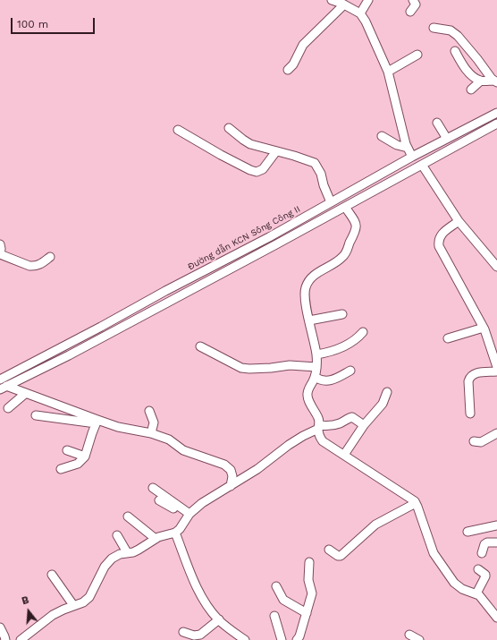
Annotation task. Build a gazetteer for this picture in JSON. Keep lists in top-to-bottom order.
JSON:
{
  "streets": {
    "street": ["Đường dẫn KCN Sông Công II"]
  },
  "scale_bar": "100 m",
  "north": "top"
}
